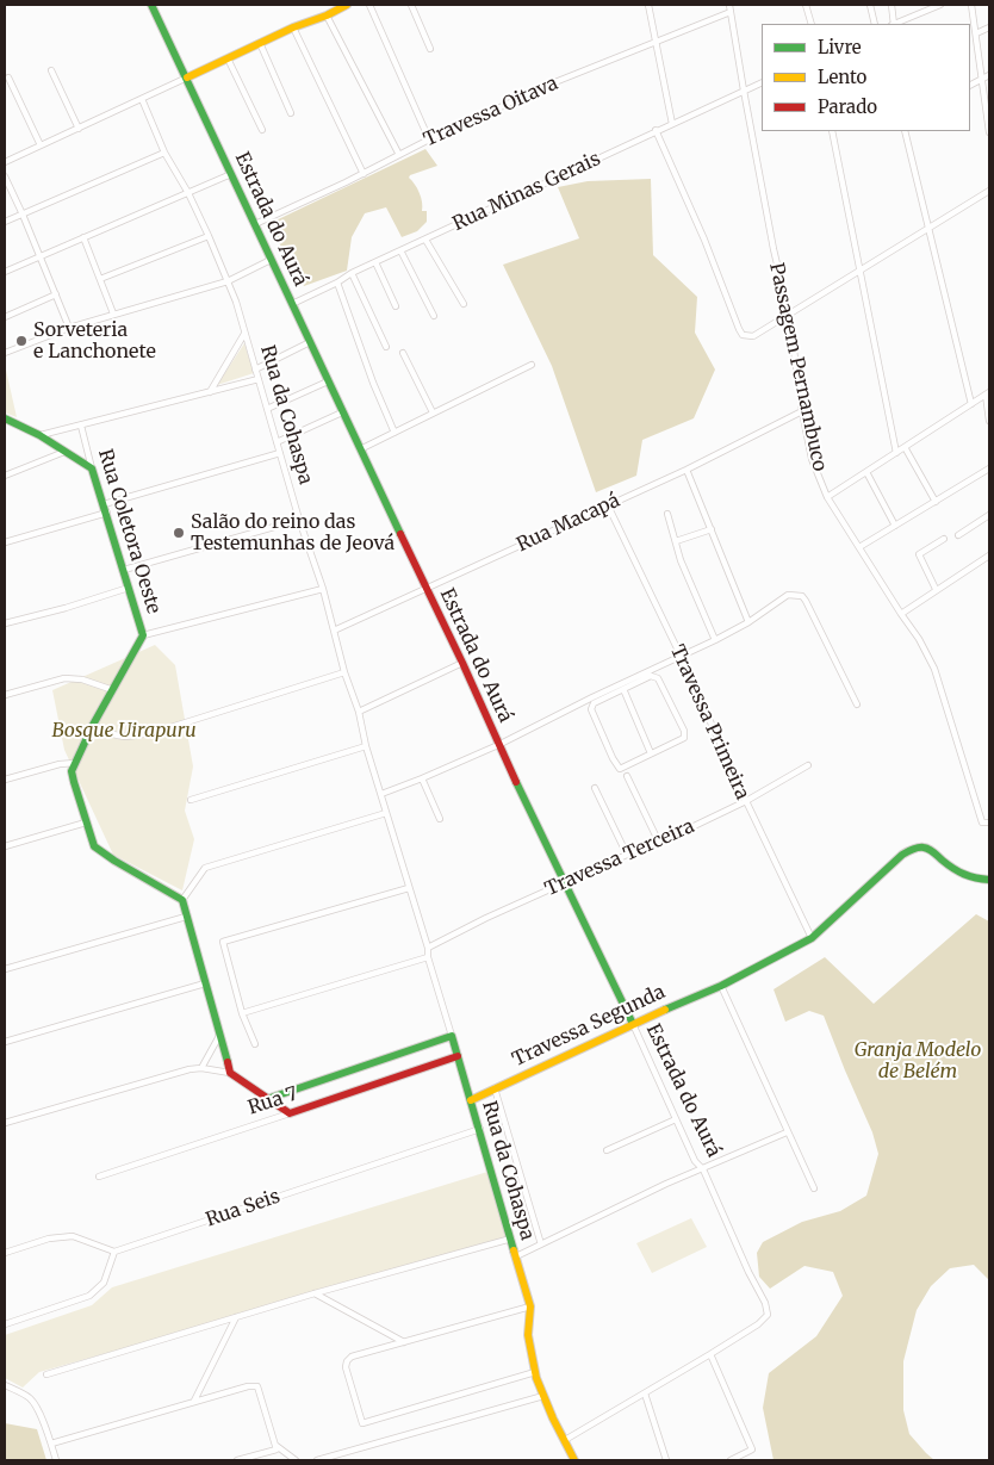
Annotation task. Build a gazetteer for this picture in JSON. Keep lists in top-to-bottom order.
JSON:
{
  "streets": {
    "street": [
      "Travessa Oitava",
      "Rua Minas Gerais",
      "Estrada do Aurá",
      "Passagem Pernambuco",
      "Rua da Cohaspa",
      "Rua Macapá",
      "Rua Coletora Oeste",
      "Travessa Primeira",
      "Travessa Terceira",
      "Travessa Segunda",
      "Rua 7",
      "Rua Seis"
    ]
  },
  "crossings": [
    ["Travessa Oitava", "Estrada do Aurá"],
    ["Travessa Oitava", "Passagem Pernambuco"],
    ["Rua Minas Gerais", "Estrada do Aurá"],
    ["Rua Minas Gerais", "Passagem Pernambuco"],
    ["Estrada do Aurá", "Rua Macapá"],
    ["Estrada do Aurá", "Travessa Terceira"],
    ["Estrada do Aurá", "Travessa Segunda"],
    ["Passagem Pernambuco", "Rua Macapá"],
    ["Rua da Cohaspa", "Rua Macapá"],
    ["Rua da Cohaspa", "Travessa Terceira"],
    ["Rua da Cohaspa", "Travessa Segunda"],
    ["Rua da Cohaspa", "Rua 7"],
    ["Rua da Cohaspa", "Rua Seis"],
    ["Rua Macapá", "Travessa Primeira"],
    ["Travessa Primeira", "Travessa Terceira"],
    ["Travessa Primeira", "Travessa Segunda"]
  ],
  "parks": ["Bosque Uirapuru", "Granja Modelo de Belém"],
  "places": ["Sorveteria e Lanchonete", "Salão do reino das Testemunhas de Jeová"],
  "legend": ["Livre", "Lento", "Parado"]
}
